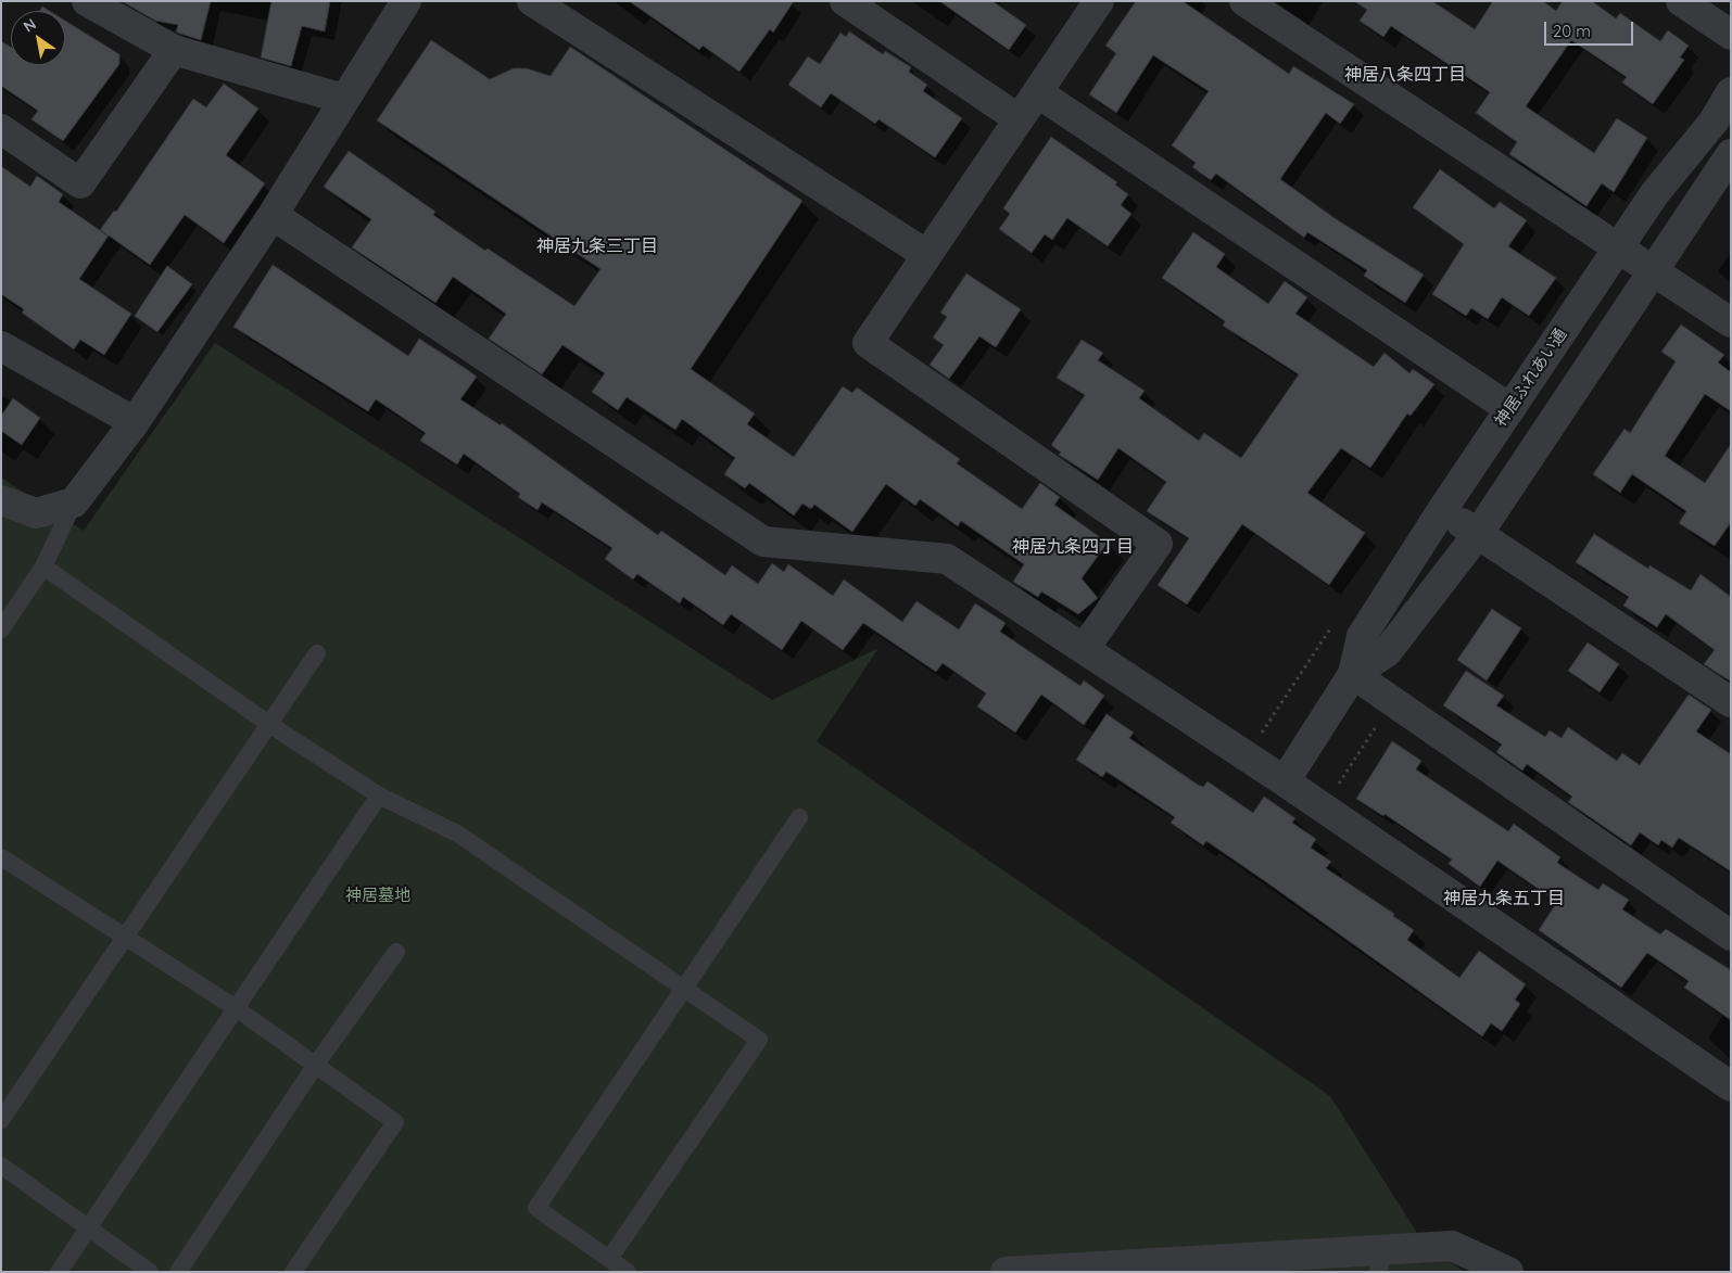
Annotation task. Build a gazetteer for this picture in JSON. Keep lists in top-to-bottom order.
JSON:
{
  "streets": {
    "street": ["神居ふれあい通"]
  },
  "districts": [
    "神居八条四丁目",
    "神居九条三丁目",
    "神居九条四丁目",
    "神居九条五丁目"
  ],
  "parks": ["神居墓地"],
  "scale_bar": "20 m",
  "north": "top left"
}
